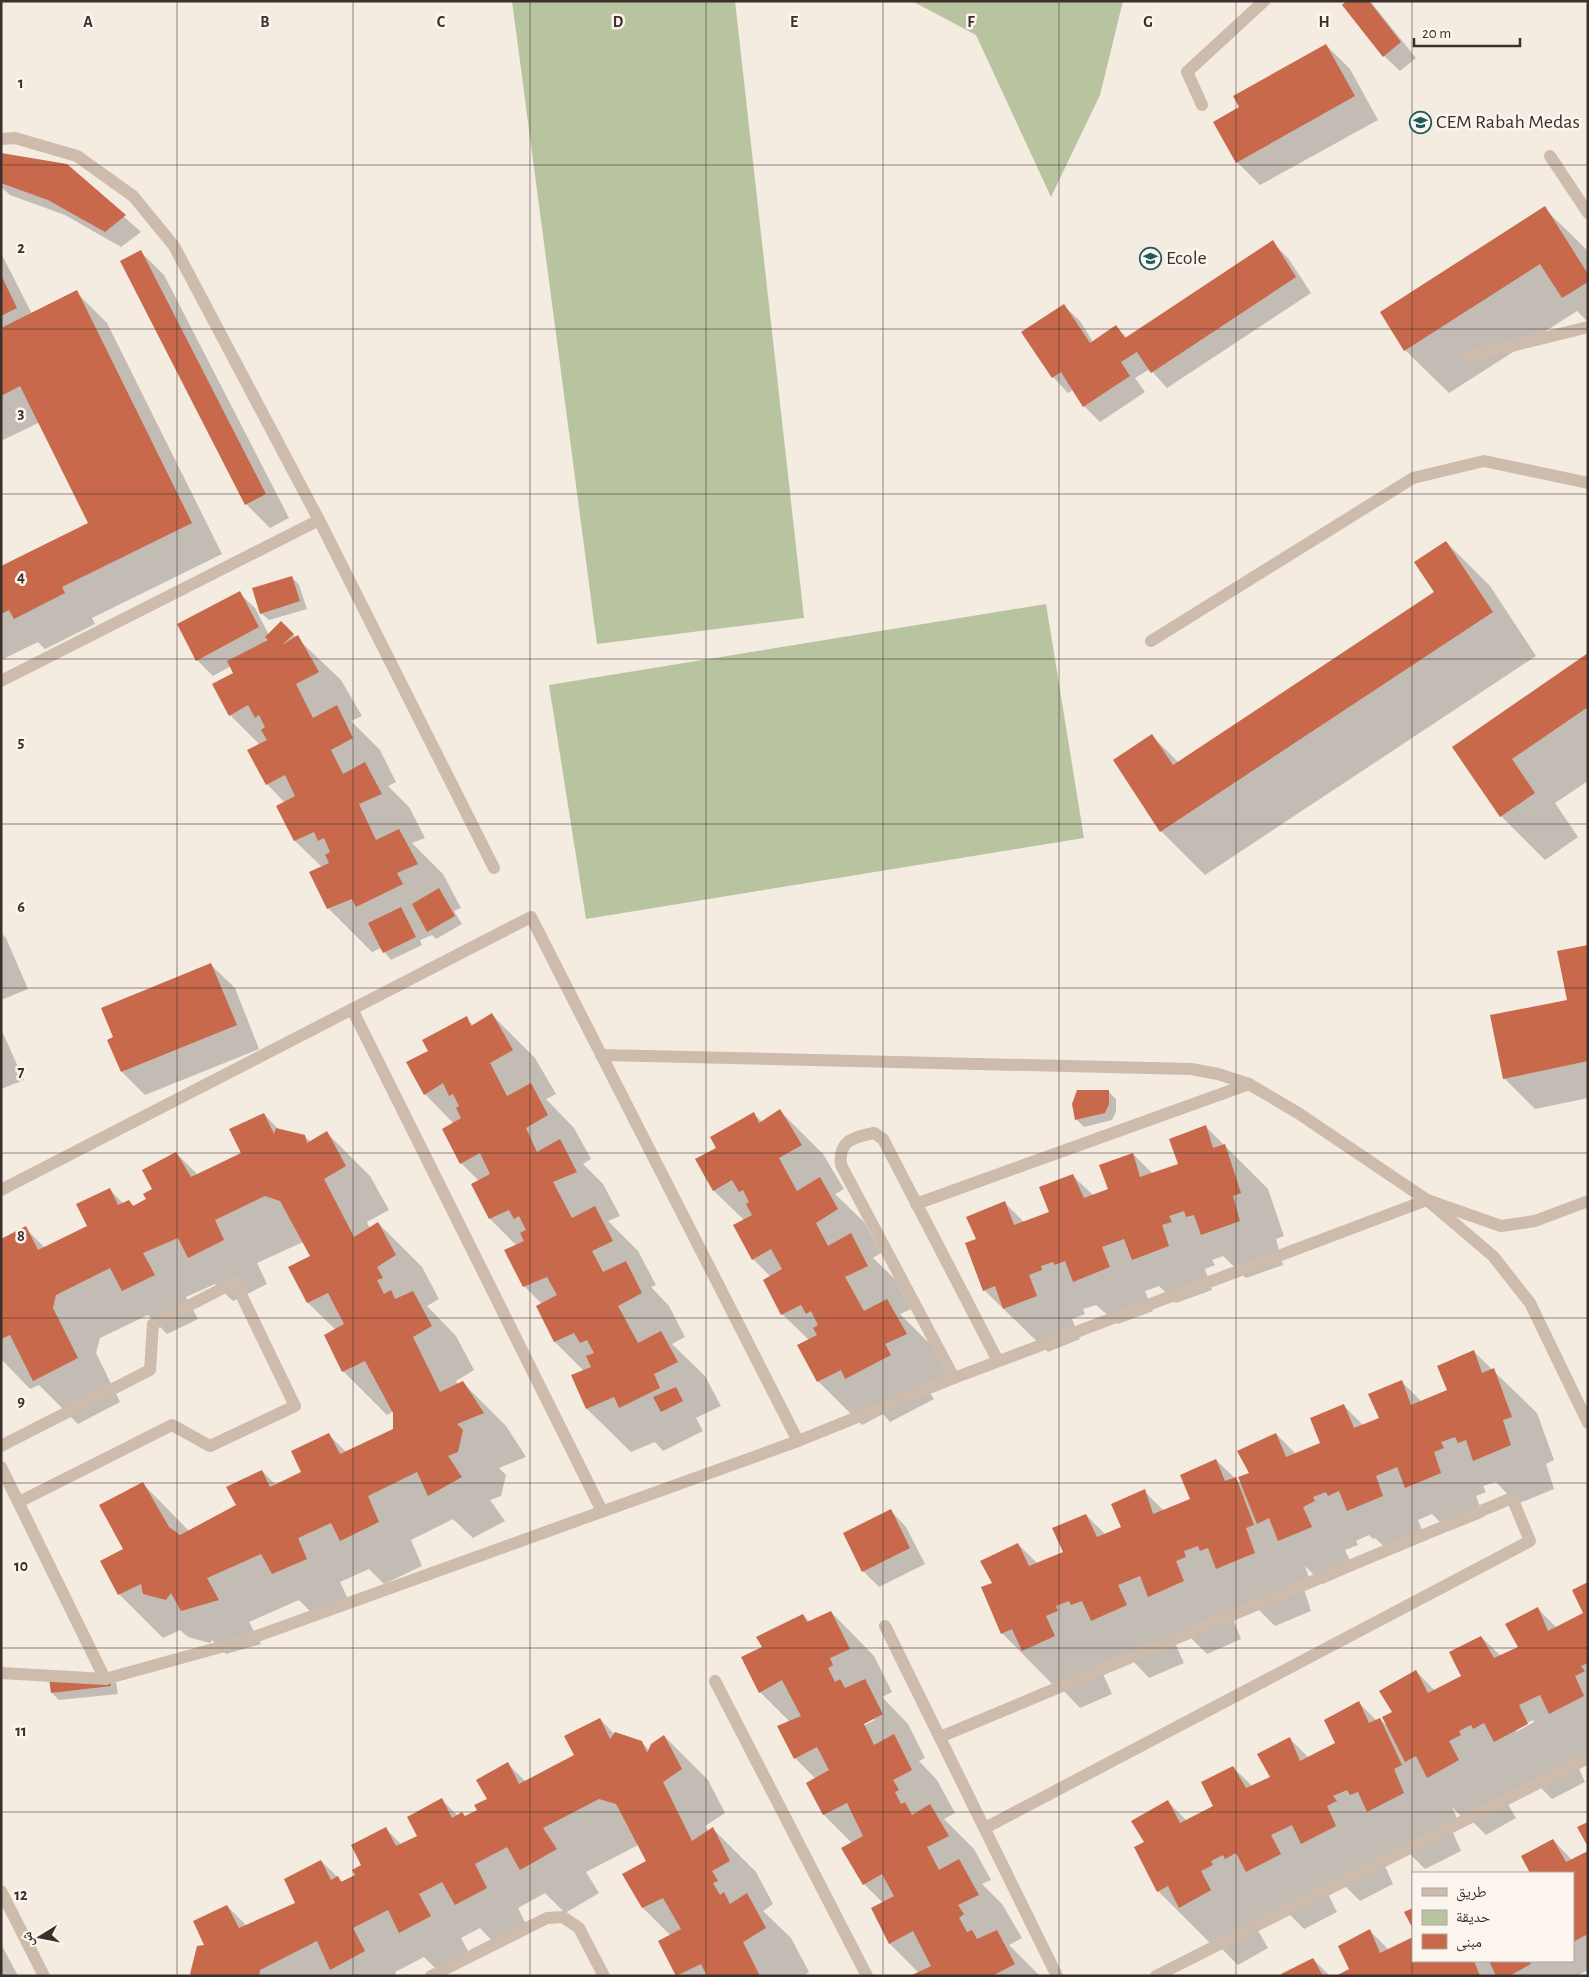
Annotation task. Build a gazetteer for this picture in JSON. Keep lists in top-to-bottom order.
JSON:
{
  "places": {
    "school or university": ["CEM Rabah Medas", "Ecole"]
  },
  "legend": ["طريق", "حديقة", "مبنى"],
  "scale_bar": "20 m",
  "north": "left",
  "grid": {
    "columns": [
      "A",
      "B",
      "C",
      "D",
      "E",
      "F",
      "G",
      "H"
    ],
    "rows": [
      "1",
      "2",
      "3",
      "4",
      "5",
      "6",
      "7",
      "8",
      "9",
      "10",
      "11",
      "12"
    ]
  }
}
